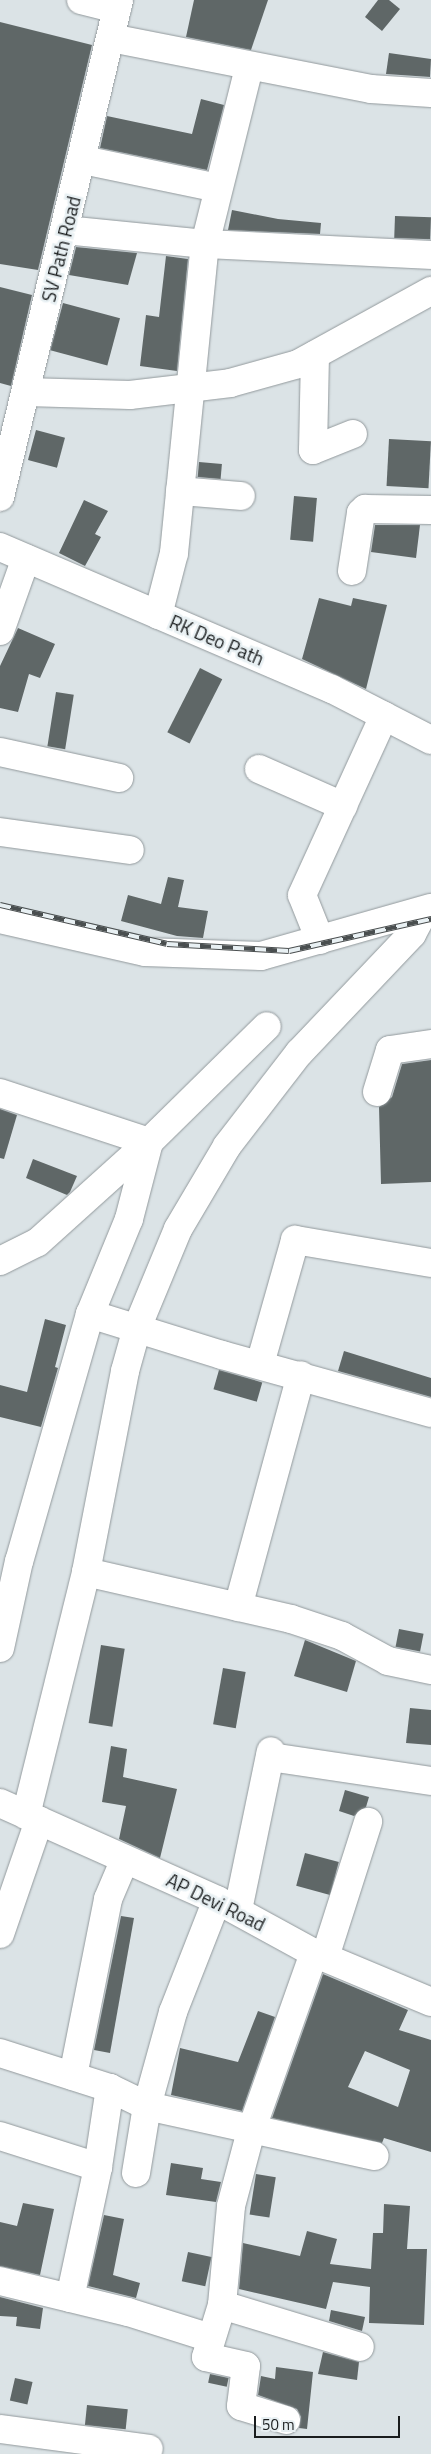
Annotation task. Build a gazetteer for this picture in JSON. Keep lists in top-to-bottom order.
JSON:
{
  "streets": {
    "street": ["SV Path Road", "RK Deo Path", "AP Devi Road"]
  },
  "scale_bar": "50 m"
}
